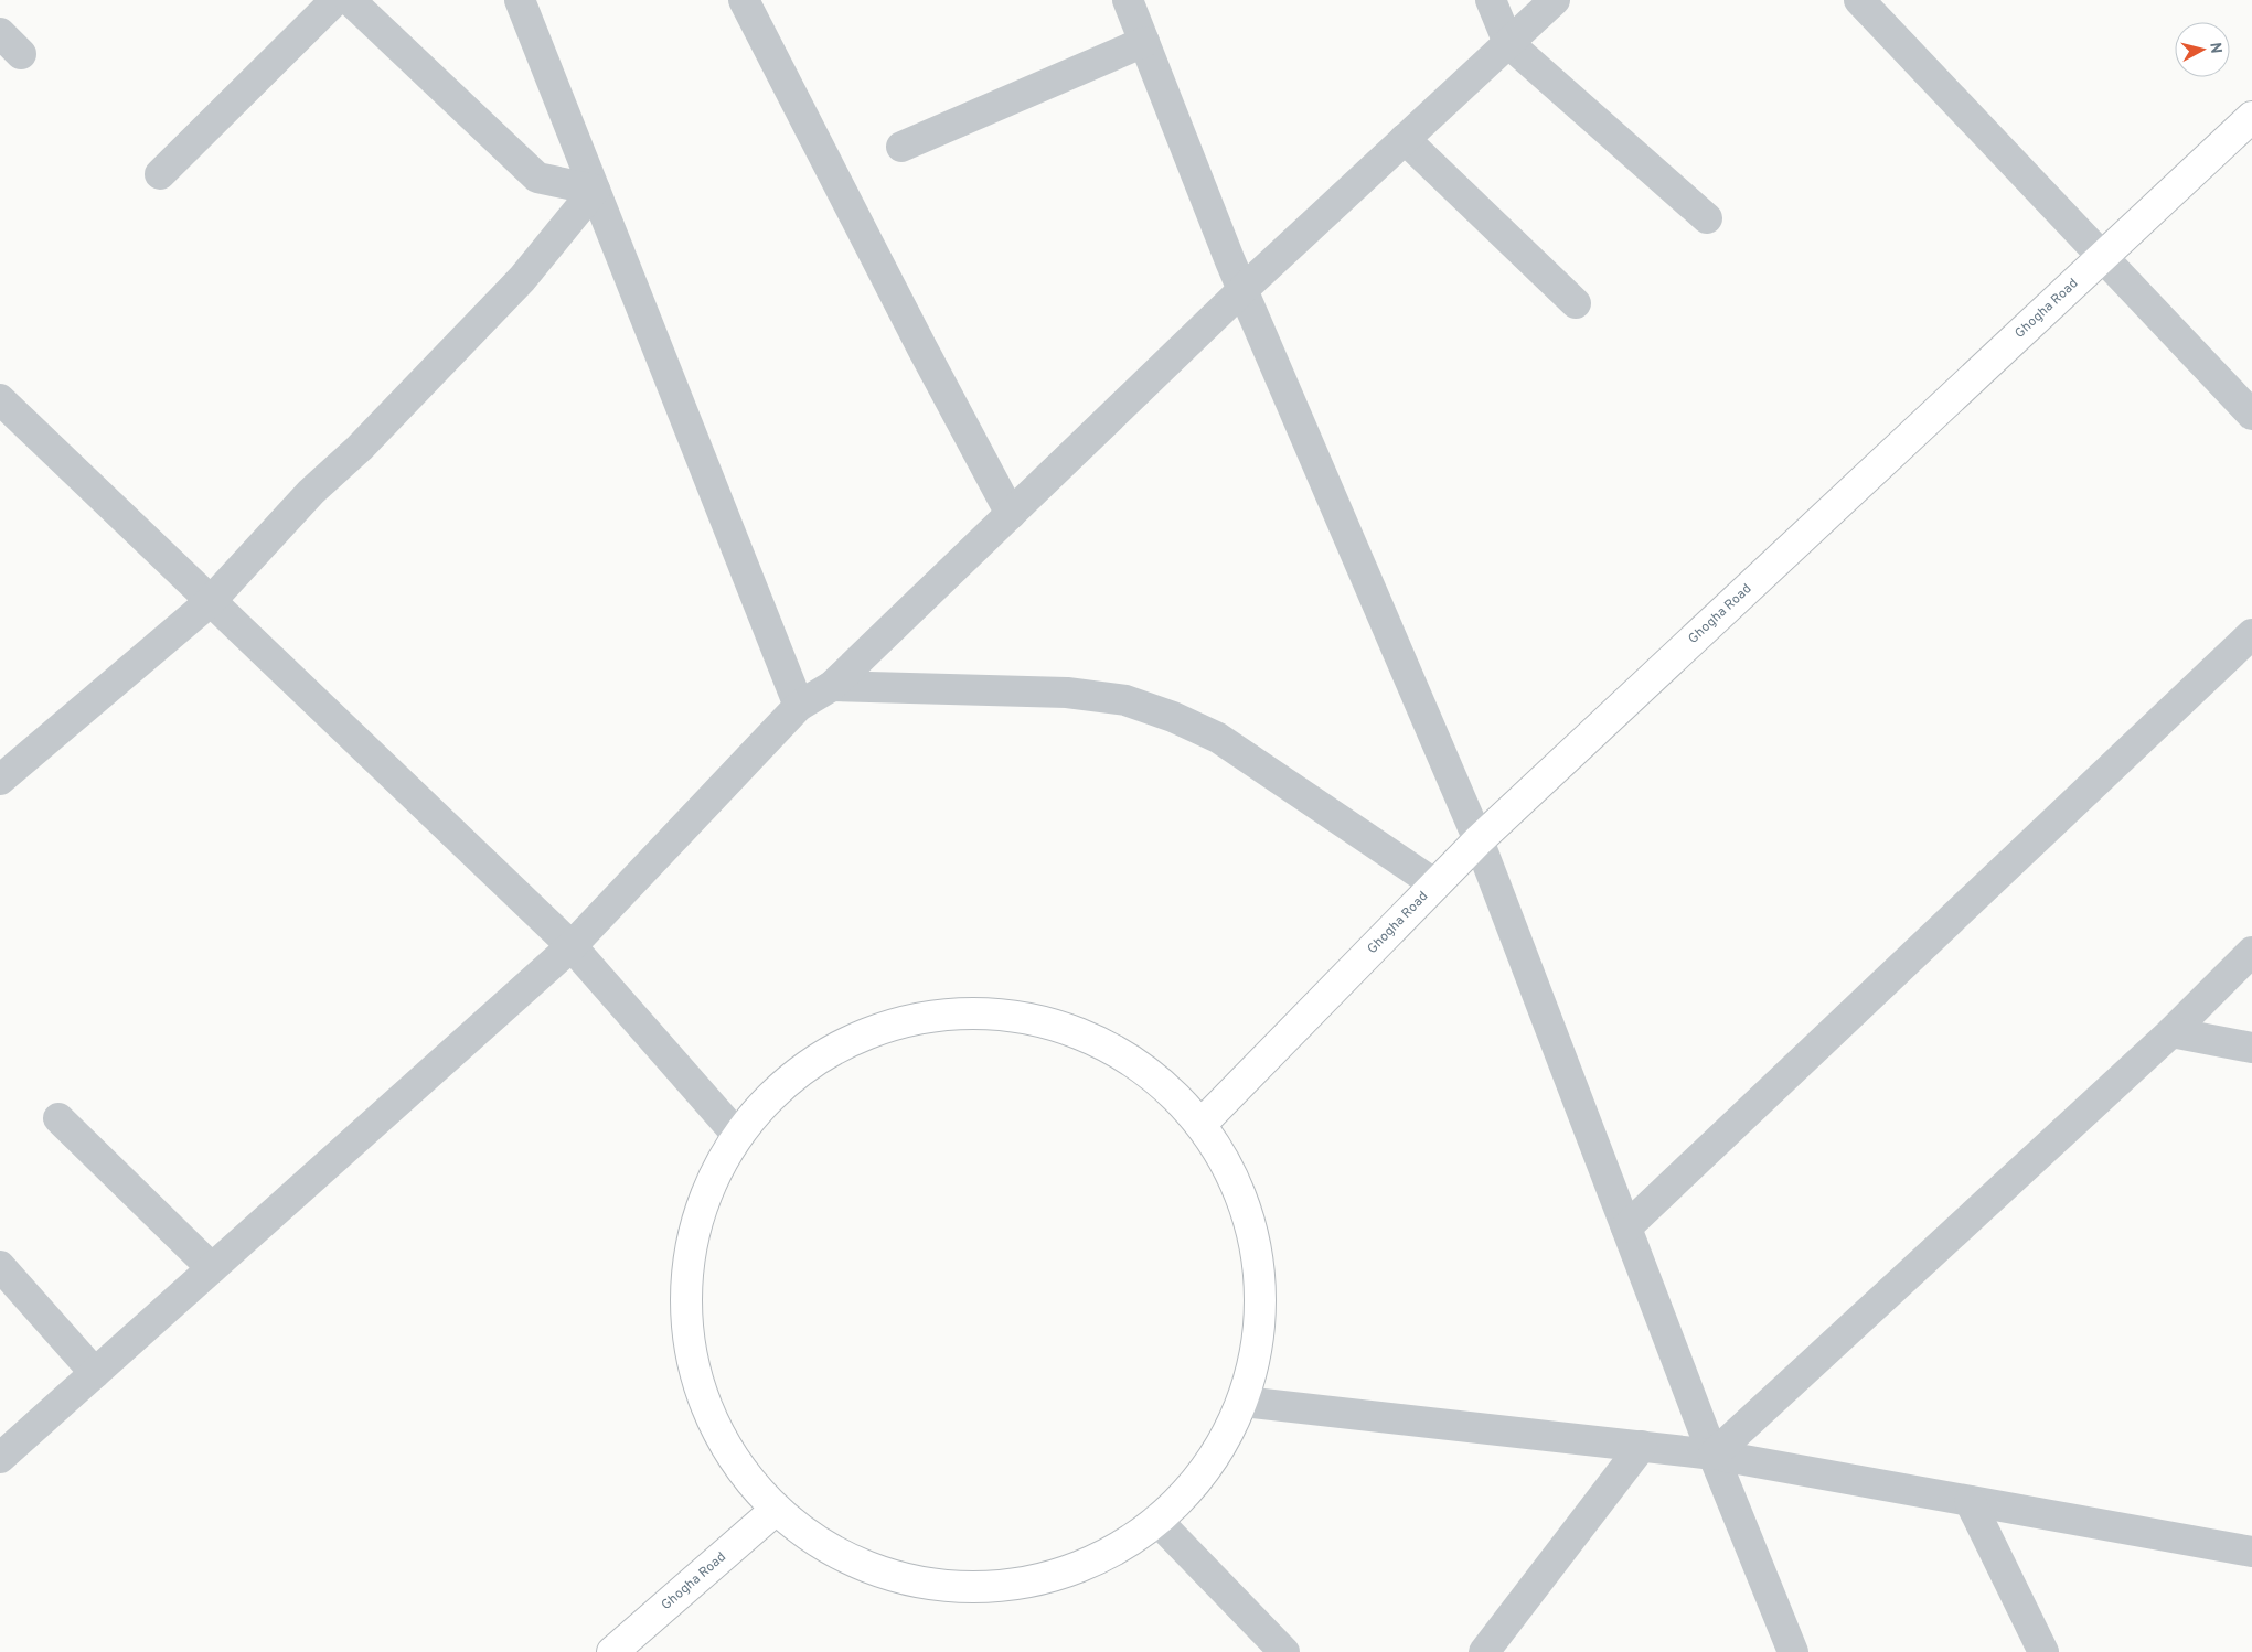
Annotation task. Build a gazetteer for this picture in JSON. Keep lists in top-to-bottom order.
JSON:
{
  "streets": {
    "main road": ["Ghogha Road"]
  },
  "north": "right"
}
